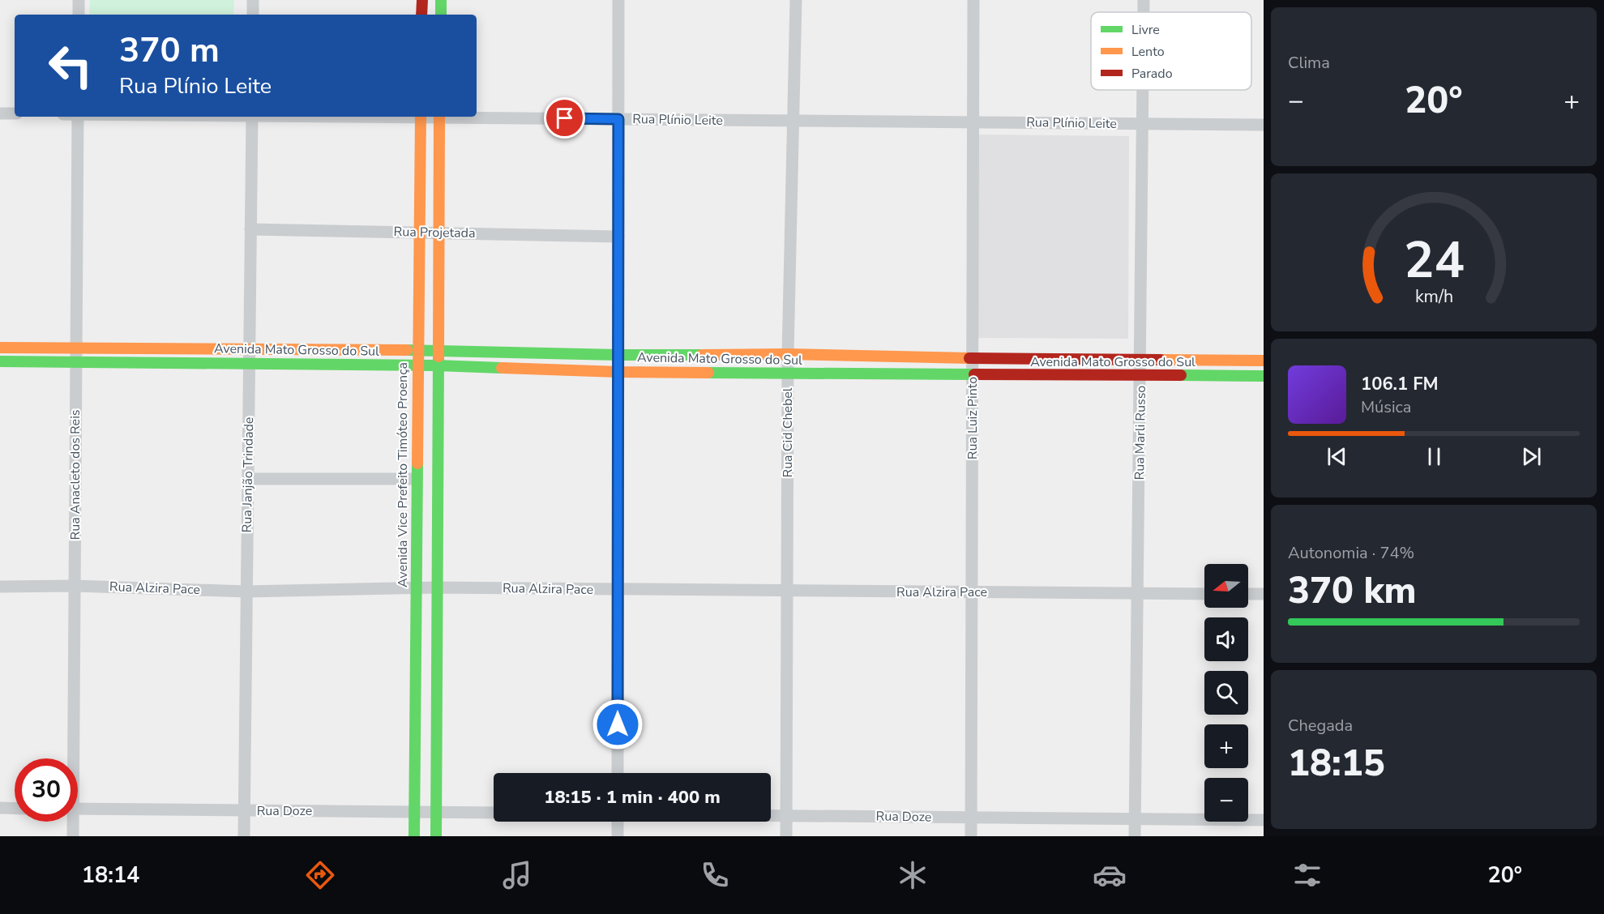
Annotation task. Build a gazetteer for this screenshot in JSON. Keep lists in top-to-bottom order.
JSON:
{
  "streets": {
    "main road": ["Avenida Mato Grosso do Sul", "Avenida Vice Prefeito Timóteo Proença"],
    "street": [
      "Rua Plínio Leite",
      "Rua Projetada",
      "Rua Luiz Pinto",
      "Rua Cid Chebel",
      "Rua Marli Russo",
      "Rua Anacleto dos Reis",
      "Rua Janjão Trindade",
      "Rua Alzira Pace",
      "Rua Doze"
    ]
  },
  "crossings": [
    ["Rua Plínio Leite", "Rua Luiz Pinto"],
    ["Rua Plínio Leite", "Rua Cid Chebel"],
    ["Rua Plínio Leite", "Rua Marli Russo"],
    ["Rua Projetada", "Rua Janjão Trindade"],
    ["Rua Projetada", "Avenida Vice Prefeito Timóteo Proença"],
    ["Avenida Mato Grosso do Sul", "Rua Luiz Pinto"],
    ["Avenida Mato Grosso do Sul", "Rua Cid Chebel"],
    ["Avenida Mato Grosso do Sul", "Rua Marli Russo"],
    ["Avenida Mato Grosso do Sul", "Rua Anacleto dos Reis"],
    ["Avenida Mato Grosso do Sul", "Rua Janjão Trindade"],
    ["Avenida Mato Grosso do Sul", "Avenida Vice Prefeito Timóteo Proença"],
    ["Rua Luiz Pinto", "Rua Alzira Pace"],
    ["Rua Luiz Pinto", "Rua Doze"],
    ["Rua Cid Chebel", "Rua Alzira Pace"],
    ["Rua Cid Chebel", "Rua Doze"],
    ["Rua Marli Russo", "Rua Alzira Pace"],
    ["Rua Marli Russo", "Rua Doze"],
    ["Rua Anacleto dos Reis", "Rua Alzira Pace"],
    ["Rua Janjão Trindade", "Rua Alzira Pace"],
    ["Rua Janjão Trindade", "Rua Doze"],
    ["Avenida Vice Prefeito Timóteo Proença", "Rua Alzira Pace"],
    ["Avenida Vice Prefeito Timóteo Proença", "Rua Doze"]
  ],
  "legend": ["Livre", "Lento", "Parado"],
  "north": "left",
  "page": {
    "tile": [
      "Clima",
      ["Autonomia · 74%", "370 km"],
      ["Chegada", "18:15"]
    ],
    "turn": ["370 m", "Rua Plínio Leite"],
    "heat": ["−", "20°", "+"],
    "song": ["106.1 FM", "Música"],
    "map_buttons": ["+", "−"],
    "limit": "30",
    "trip": "18:15 · 1 min · 400 m",
    "tabs": ["18:14", "20°"],
    "gauge": ["24", "km/h"]
  }
}
